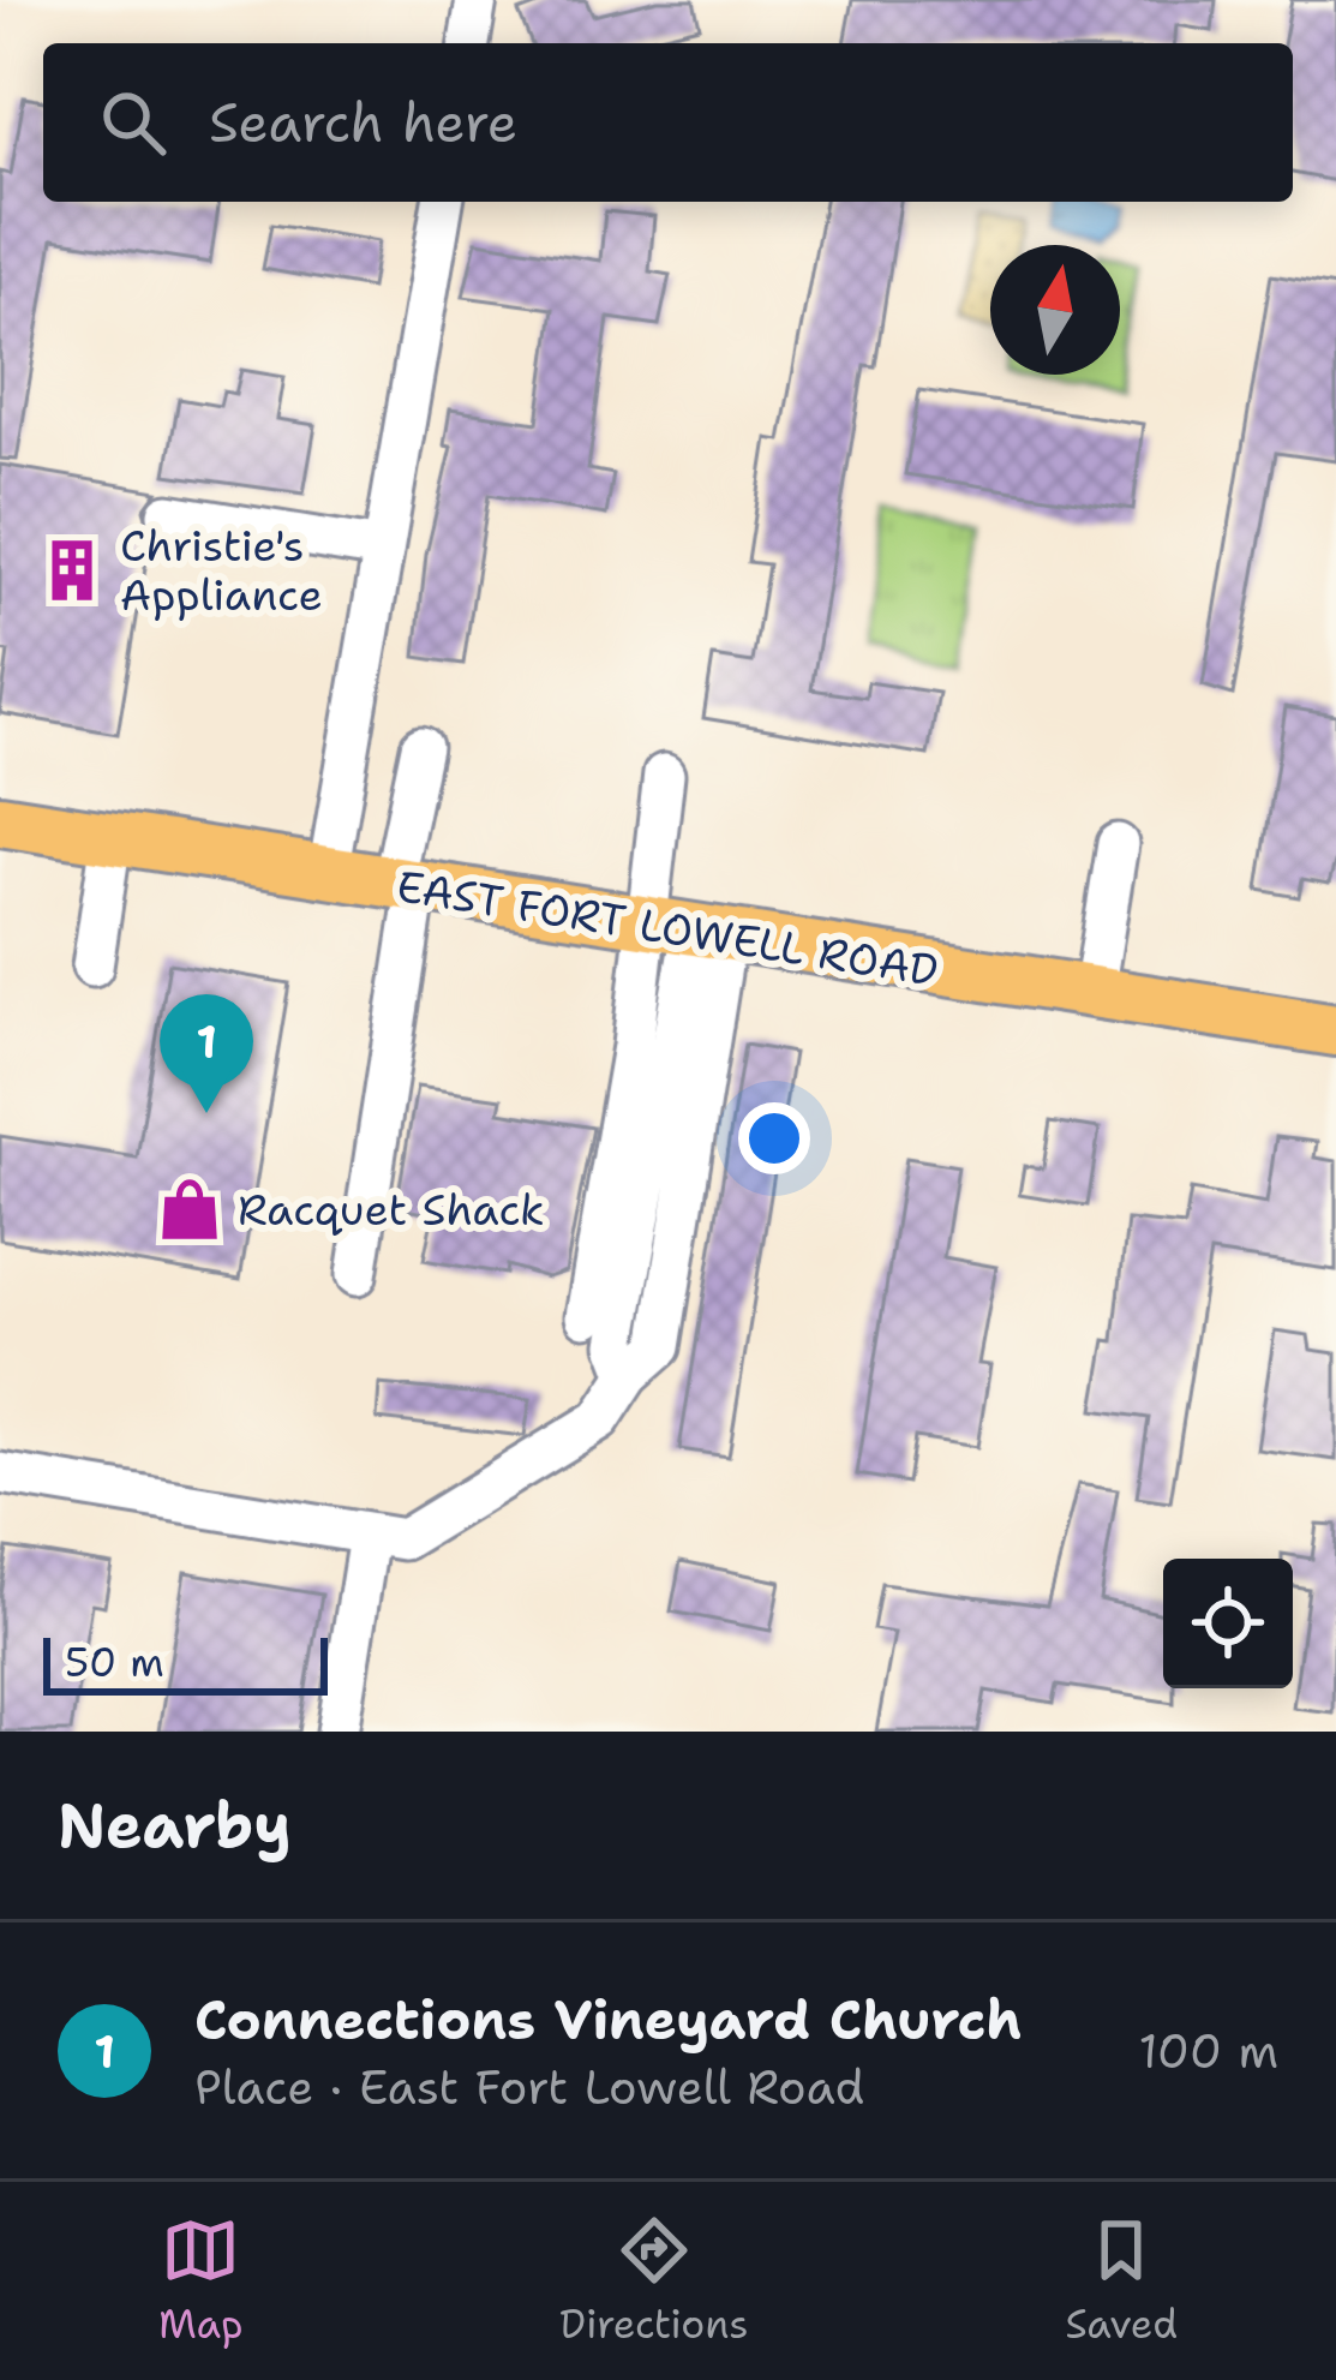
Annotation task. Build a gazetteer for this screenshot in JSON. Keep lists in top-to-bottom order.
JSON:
{
  "streets": {
    "main road": ["EAST FORT LOWELL ROAD"]
  },
  "places": {
    "building": ["Christie's Appliance"],
    "shop": ["Racquet Shack"]
  },
  "scale_bar": "50 m",
  "north": "top",
  "page": {
    "search": "Search here",
    "pins": "1",
    "scale": "50 m",
    "heading": "Nearby",
    "list": [
      {
        "mark": "1",
        "name": "Connections Vineyard Church",
        "note": "Place · East Fort Lowell Road",
        "value": "100 m"
      }
    ],
    "nav": ["Map", "Directions", "Saved"]
  }
}
